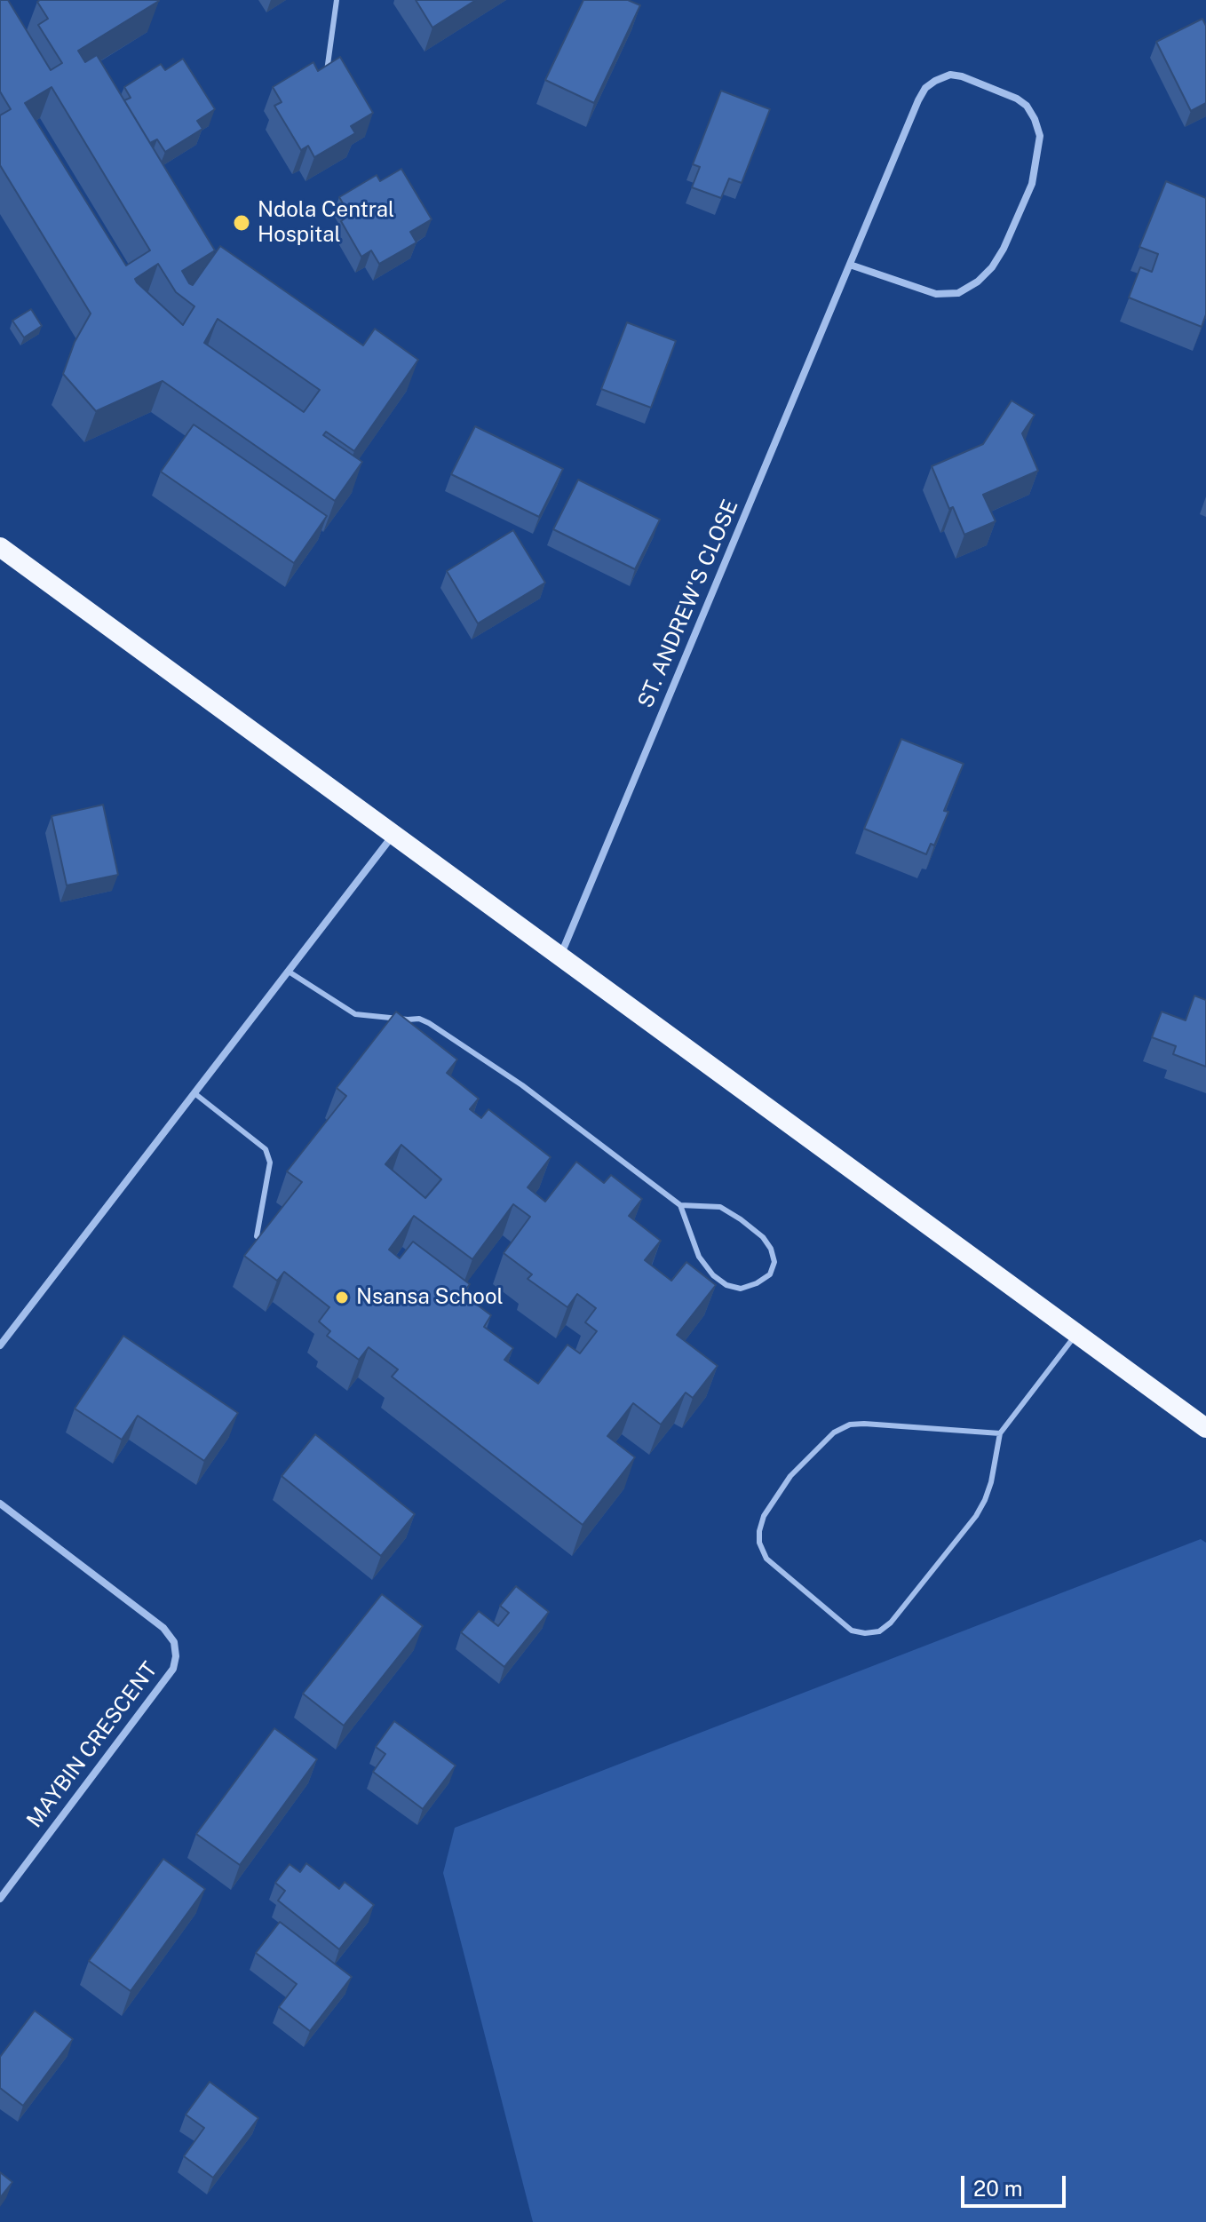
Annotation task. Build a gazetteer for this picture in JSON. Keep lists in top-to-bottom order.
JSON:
{
  "streets": {
    "street": ["ST. ANDREW'S CLOSE", "MAYBIN CRESCENT"]
  },
  "places": ["Ndola Central Hospital", "Nsansa School"],
  "scale_bar": "20 m"
}
